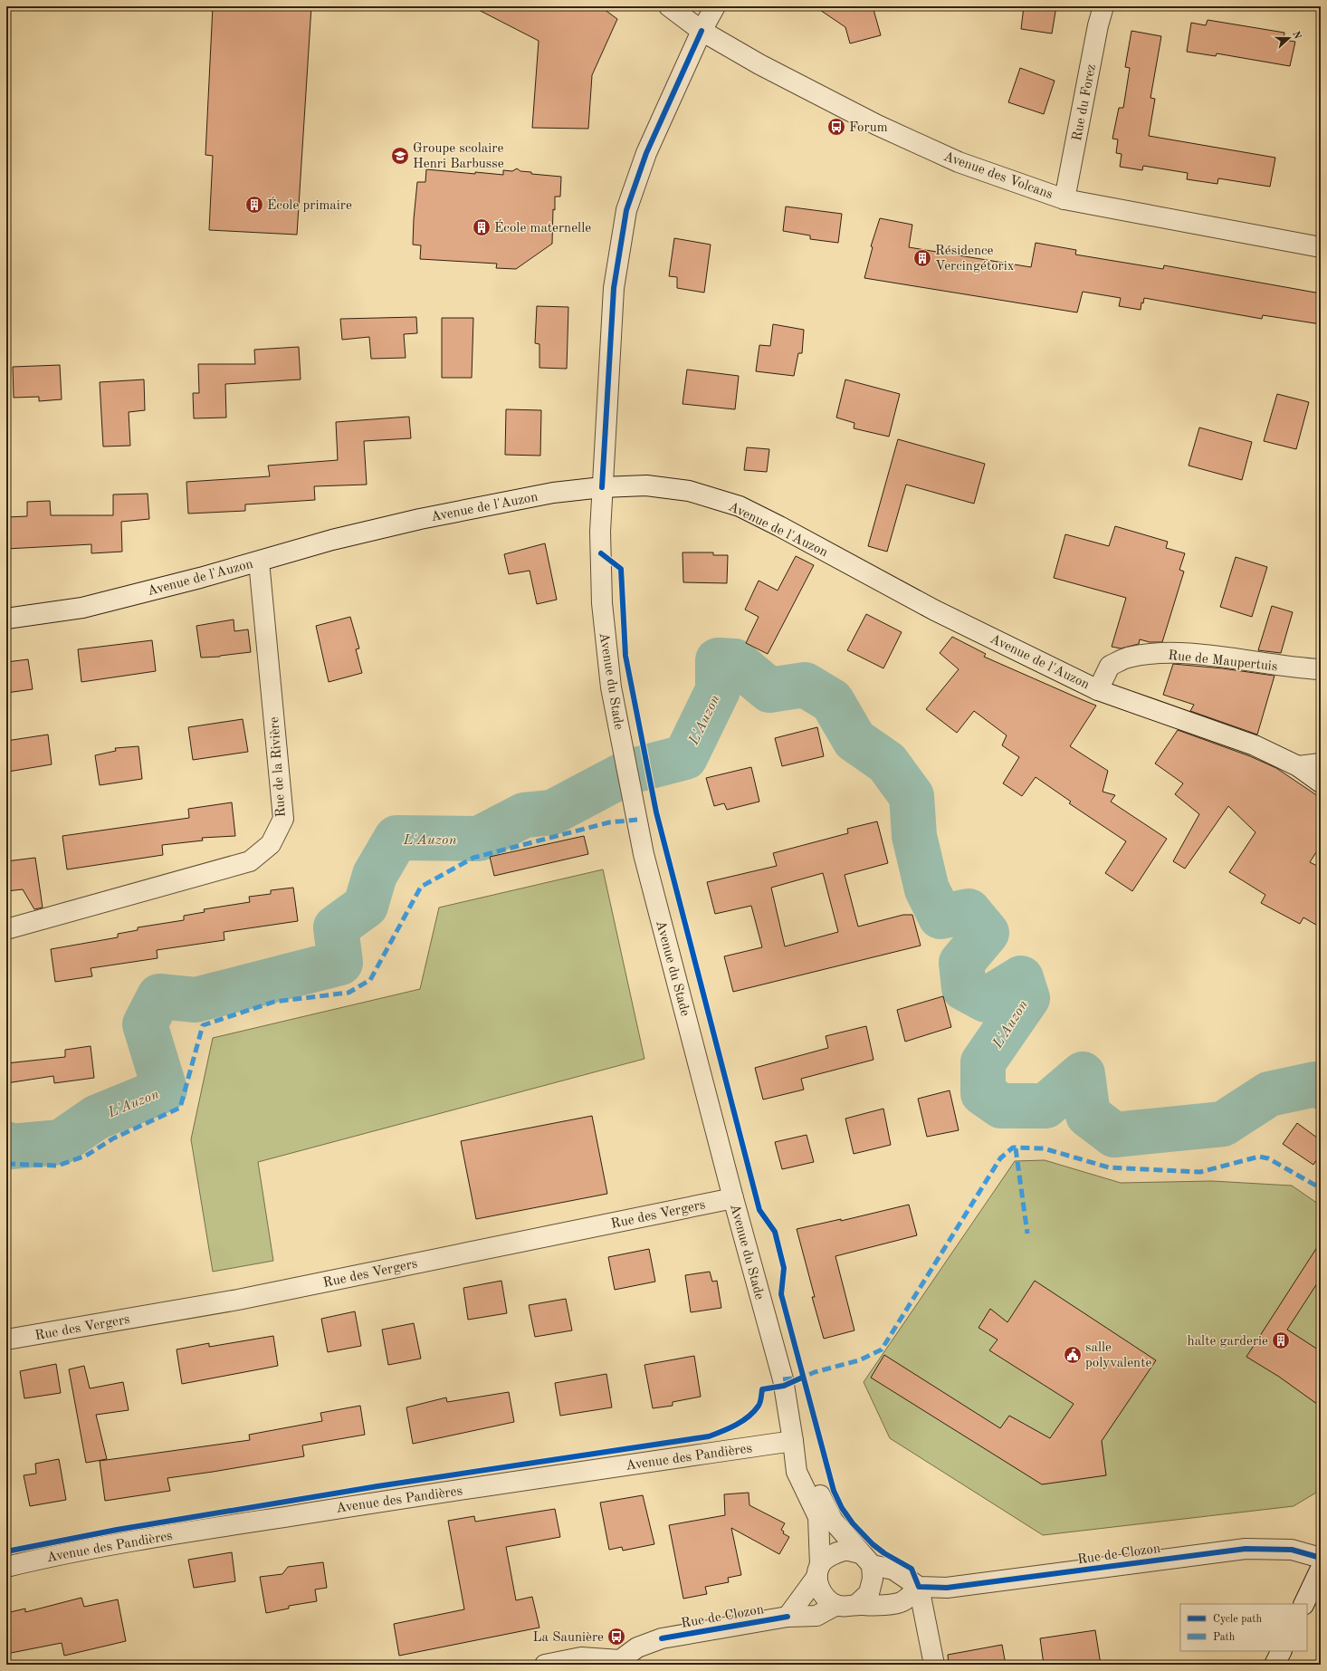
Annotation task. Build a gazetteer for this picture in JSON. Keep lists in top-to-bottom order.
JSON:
{
  "streets": {
    "street": [
      "Rue du Forez",
      "Avenue des Volcans",
      "Avenue de l'Auzon",
      "Rue de Maupertuis",
      "Avenue du Stade",
      "Rue de la Rivière",
      "Rue des Vergers",
      "Avenue des Pandières",
      "Rue de Clozon"
    ]
  },
  "crossings": [
    ["Rue du Forez", "Avenue des Volcans"],
    ["Avenue des Volcans", "Avenue du Stade"],
    ["Avenue de l'Auzon", "Rue de Maupertuis"],
    ["Avenue de l'Auzon", "Avenue du Stade"],
    ["Avenue de l'Auzon", "Rue de la Rivière"],
    ["Avenue du Stade", "Rue des Vergers"],
    ["Avenue du Stade", "Avenue des Pandières"],
    ["Avenue du Stade", "Rue de Clozon"]
  ],
  "water": ["L'Auzon"],
  "places": {
    "bus stop": ["Forum", "La Saunière"],
    "school or university": ["Groupe scolaire Henri Barbusse"],
    "building": [
      "École primaire",
      "École maternelle",
      "Résidence Vercingétorix",
      "halte garderie"
    ],
    "public building": ["salle polyvalente"]
  },
  "legend": ["Cycle path", "Path"],
  "north": "right"
}
